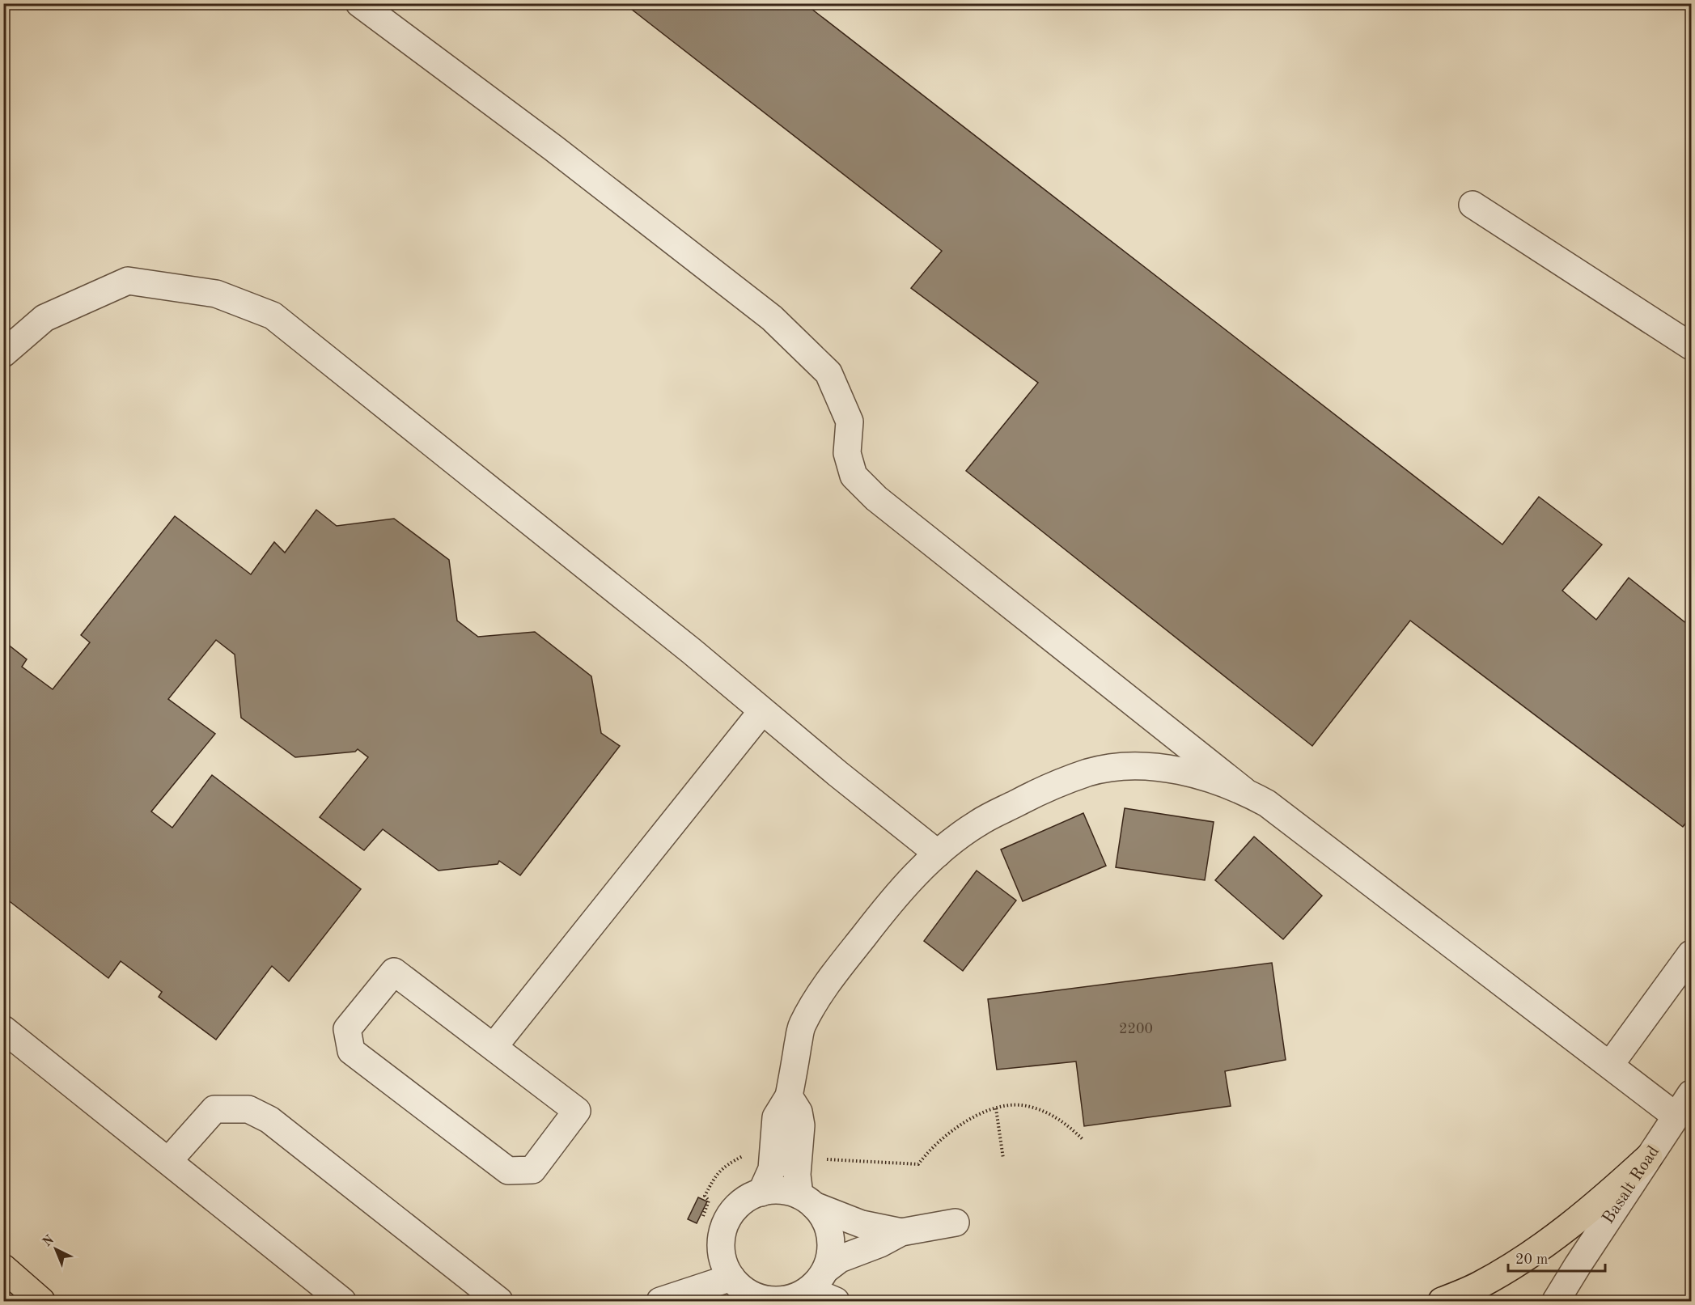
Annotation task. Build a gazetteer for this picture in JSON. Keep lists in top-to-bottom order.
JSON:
{
  "streets": {
    "street": ["Basalt Road"]
  },
  "house_numbers": ["2200"],
  "scale_bar": "20 m",
  "north": "top left"
}
